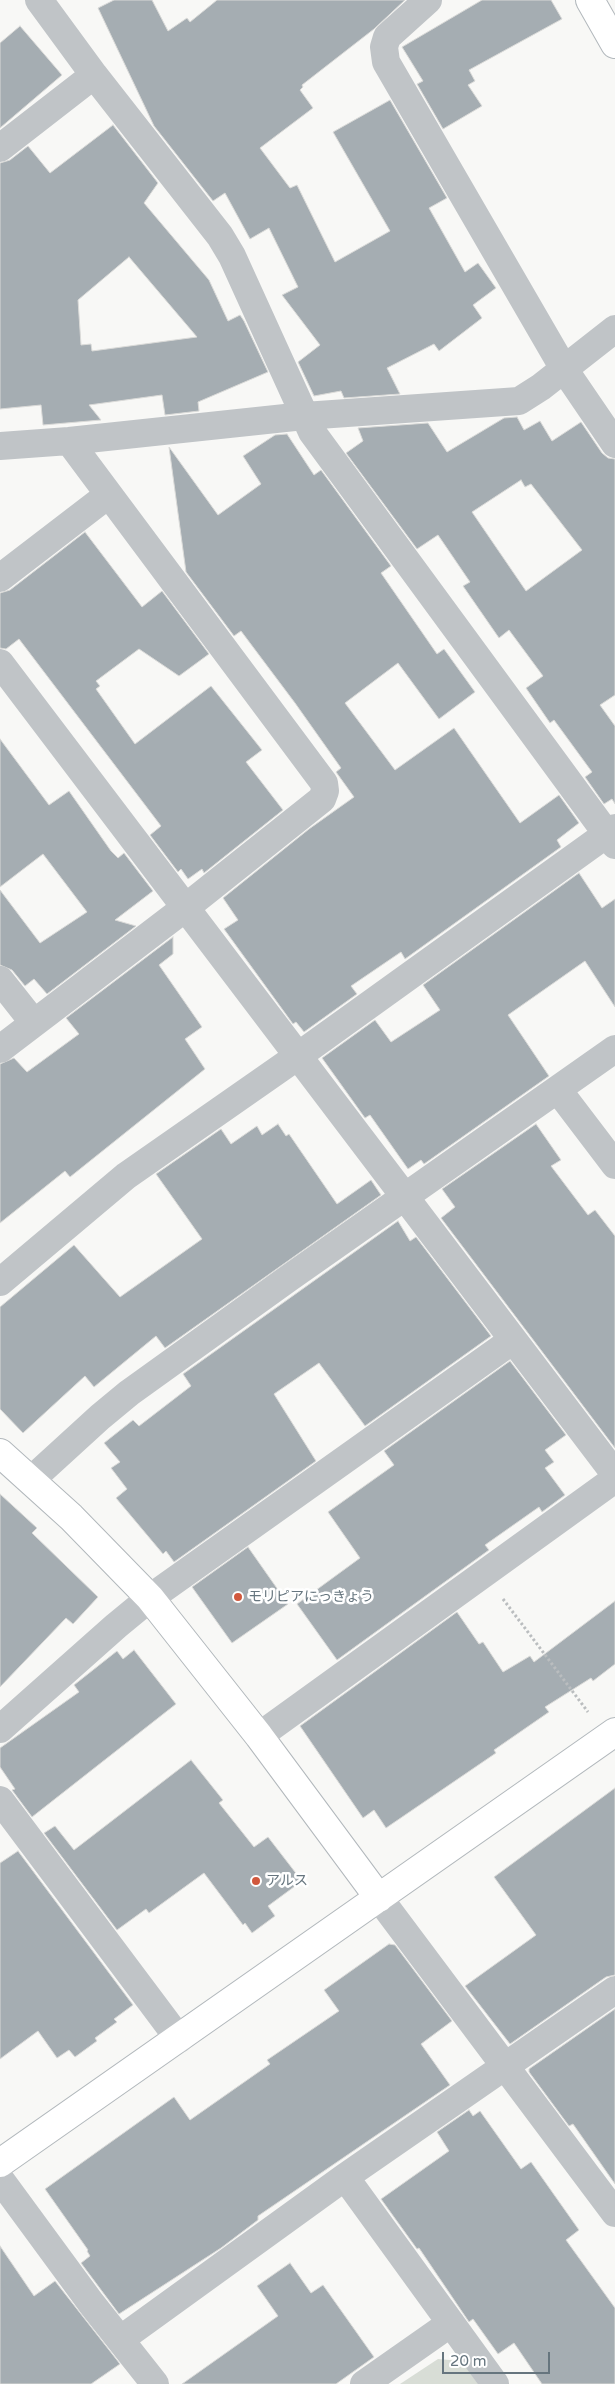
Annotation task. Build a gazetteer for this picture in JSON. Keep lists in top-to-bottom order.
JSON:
{
  "places": ["モリピアにっきょう", "アルス"],
  "scale_bar": "20 m"
}
